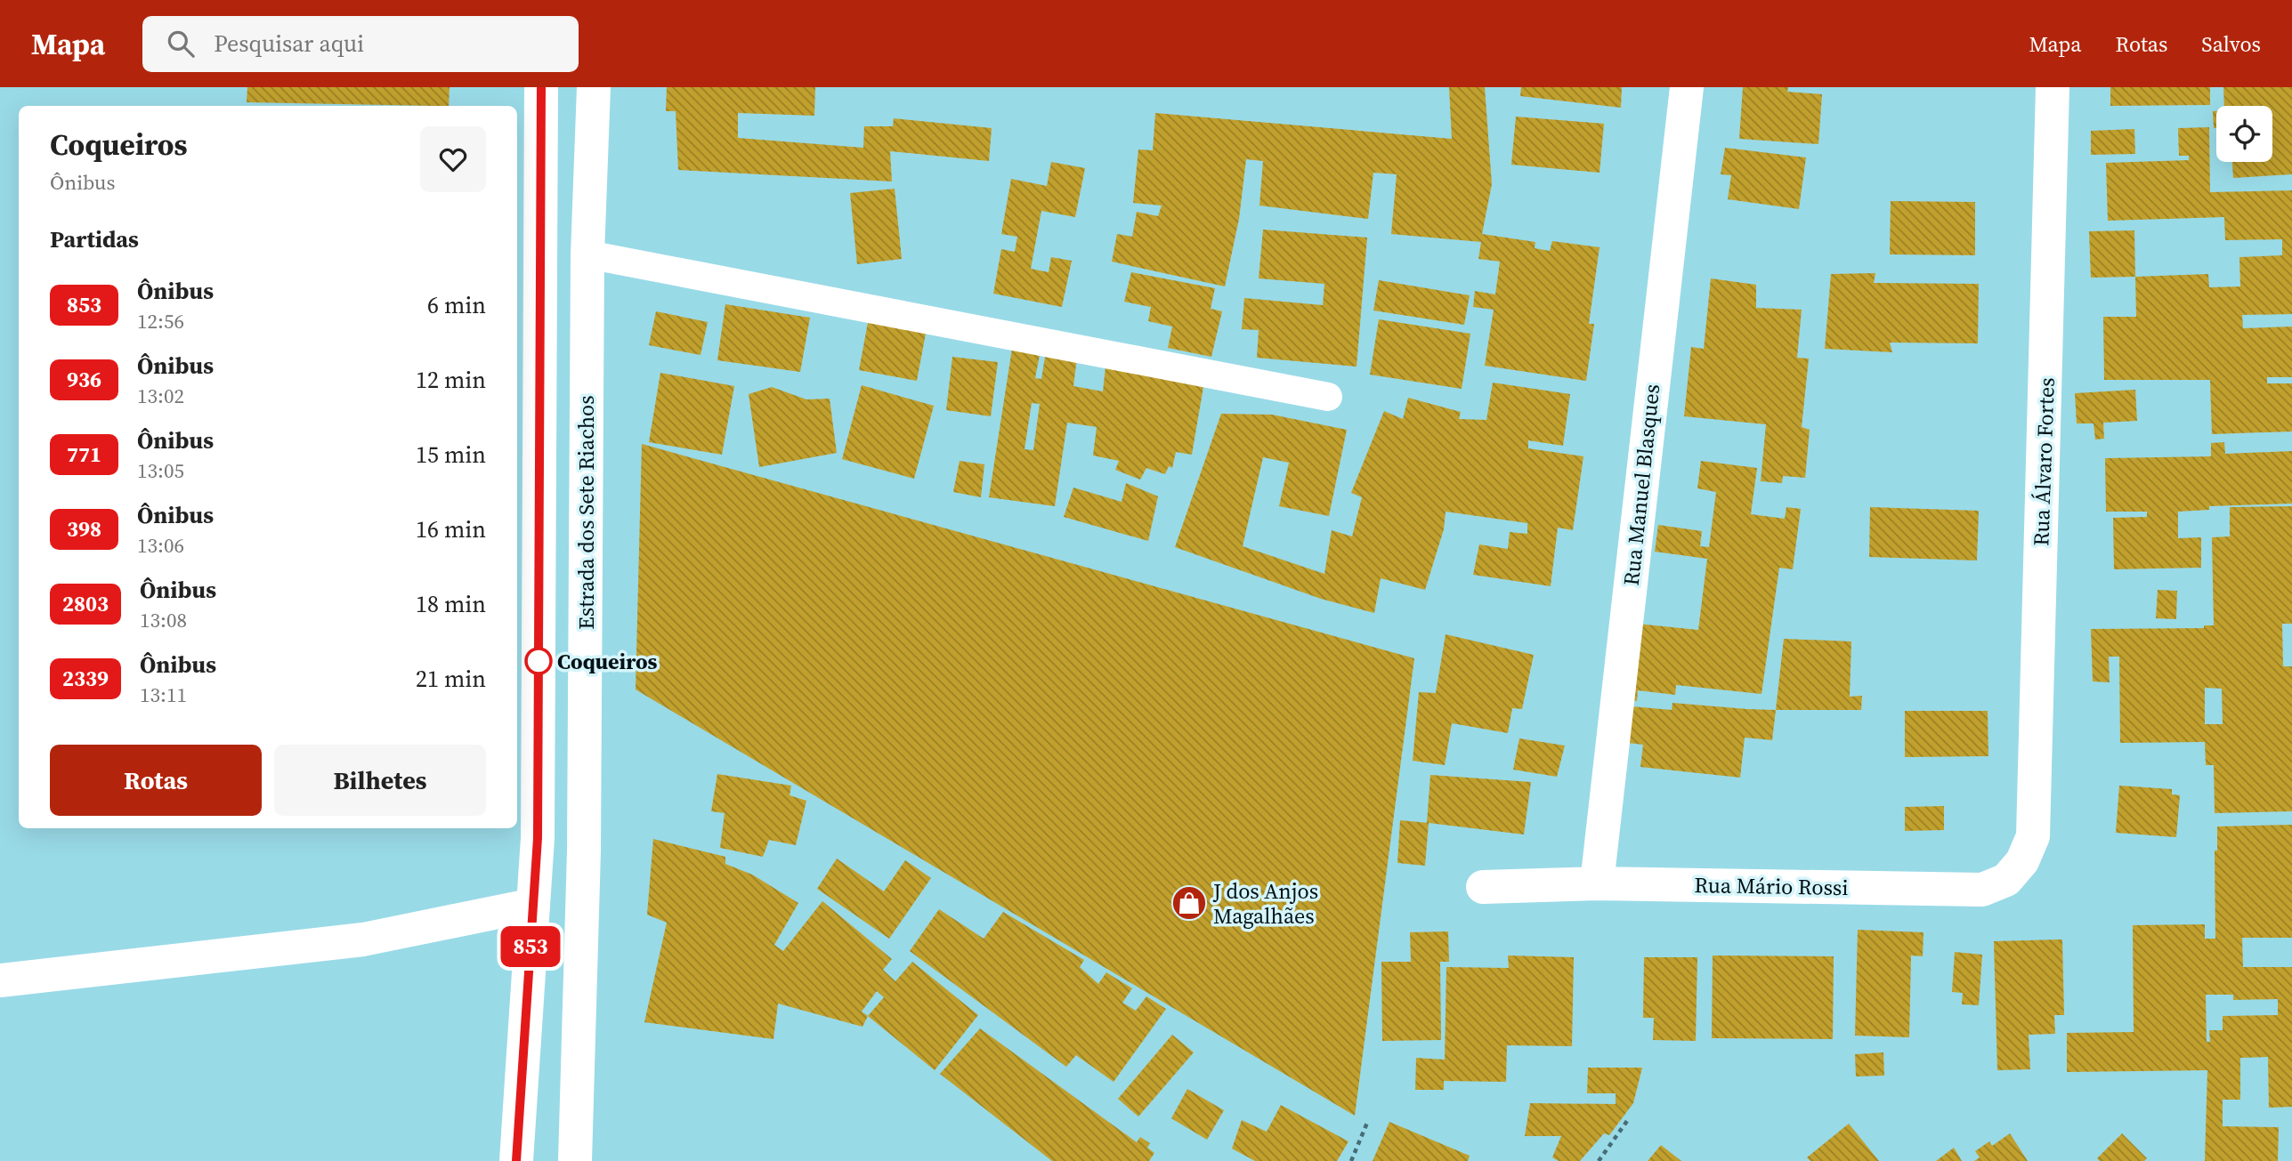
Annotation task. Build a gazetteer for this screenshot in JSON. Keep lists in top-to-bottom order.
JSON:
{
  "streets": {
    "street": [
      "Rua Álvaro Fortes",
      "Rua Manuel Blasques",
      "Estrada dos Sete Riachos",
      "Rua Mário Rossi"
    ]
  },
  "crossings": [
    ["Rua Álvaro Fortes", "Rua Mário Rossi"],
    ["Rua Manuel Blasques", "Rua Mário Rossi"]
  ],
  "places": {
    "other": ["Coqueiros"],
    "shop": ["J dos Anjos Magalhães"]
  },
  "lines": ["bus line 853"],
  "page": {
    "header": "Mapa",
    "search": "Pesquisar aqui",
    "nav": ["Mapa", "Rotas", "Salvos"],
    "on_map": "853",
    "heading": [
      ["Coqueiros", "Ônibus"],
      "Partidas"
    ],
    "list": [
      {
        "mark": "853",
        "name": "Ônibus",
        "note": "12:56",
        "value": "6 min"
      },
      {
        "mark": "936",
        "name": "Ônibus",
        "note": "13:02",
        "value": "12 min"
      },
      {
        "mark": "771",
        "name": "Ônibus",
        "note": "13:05",
        "value": "15 min"
      },
      {
        "mark": "398",
        "name": "Ônibus",
        "note": "13:06",
        "value": "16 min"
      },
      {
        "mark": "2803",
        "name": "Ônibus",
        "note": "13:08",
        "value": "18 min"
      },
      {
        "mark": "2339",
        "name": "Ônibus",
        "note": "13:11",
        "value": "21 min"
      }
    ],
    "buttons": ["Rotas", "Bilhetes"]
  }
}
